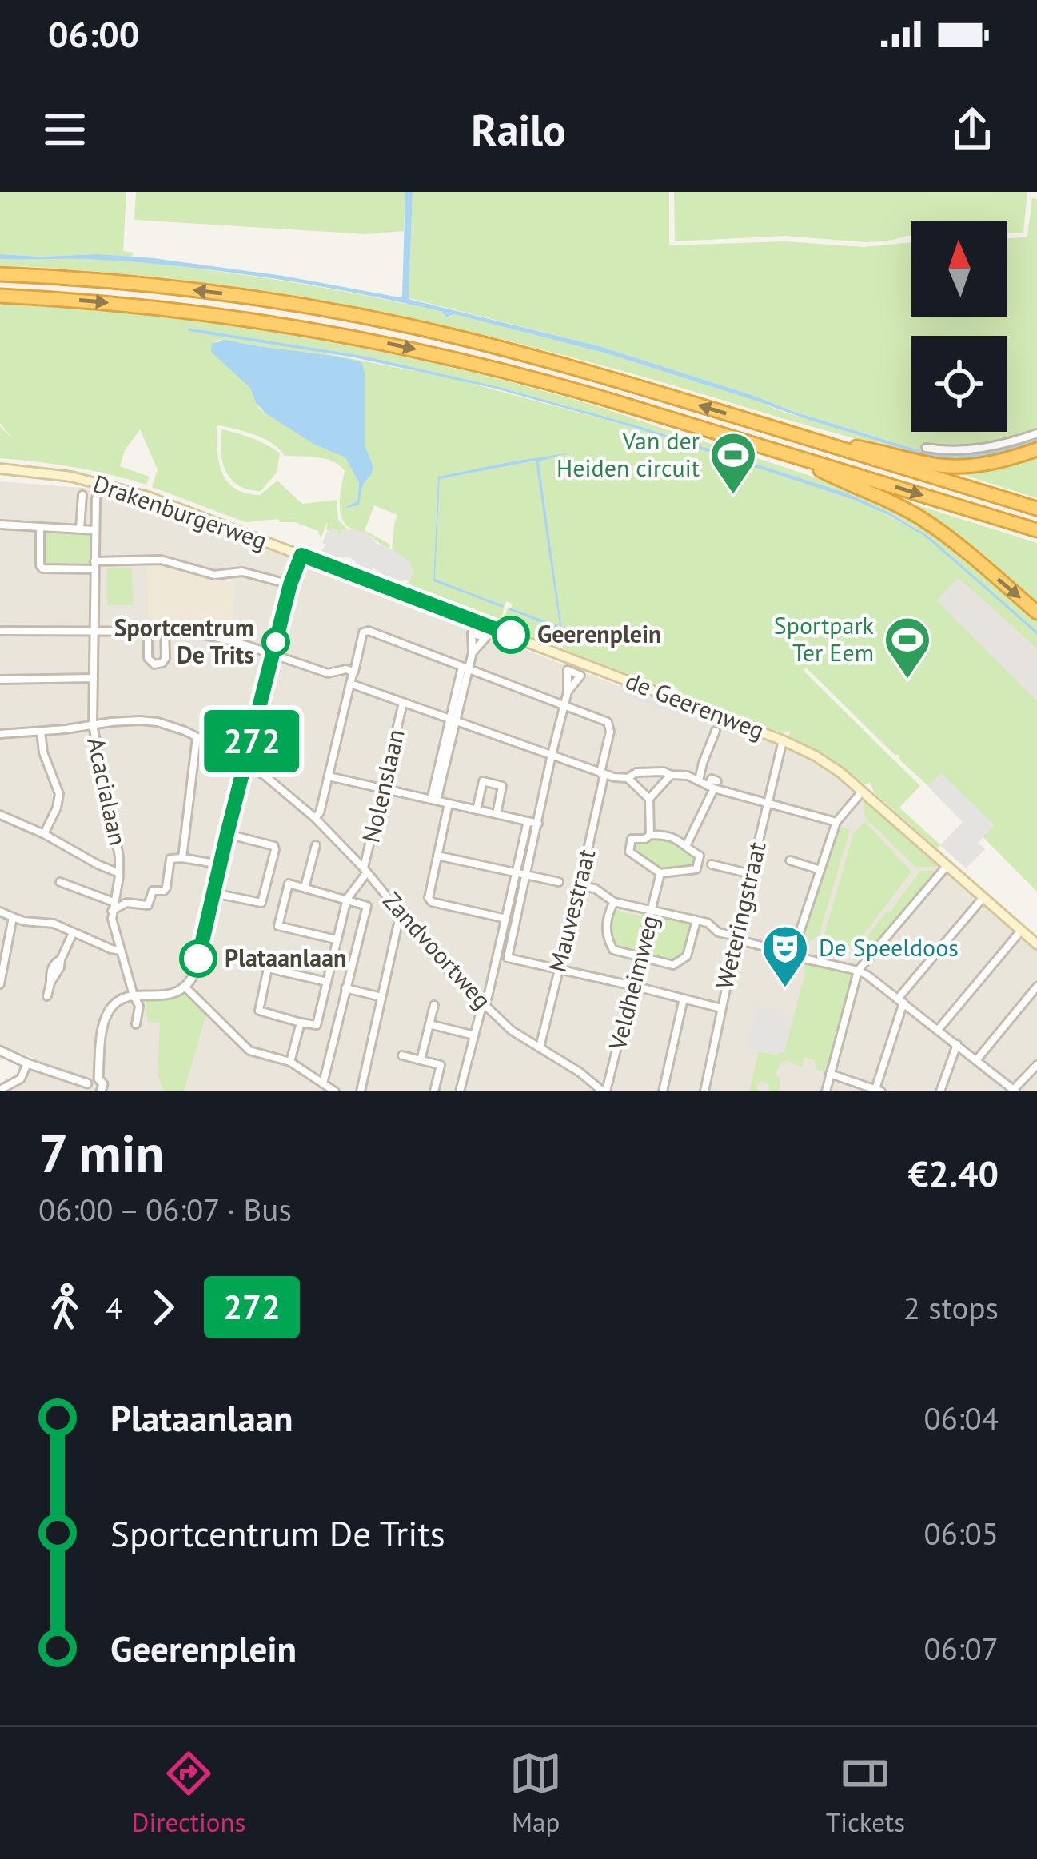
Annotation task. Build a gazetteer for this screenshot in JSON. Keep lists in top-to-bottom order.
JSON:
{
  "streets": {
    "main road": ["Drakenburgerweg", "de Geerenweg"],
    "street": [
      "Nolenslaan",
      "Acacialaan",
      "Mauvestraat",
      "Weteringstraat",
      "Zandvoortweg",
      "Veldheimweg"
    ]
  },
  "crossings": [
    ["Drakenburgerweg", "de Geerenweg"],
    ["Drakenburgerweg", "Acacialaan"],
    ["de Geerenweg", "Weteringstraat"],
    ["Nolenslaan", "Zandvoortweg"],
    ["Acacialaan", "Zandvoortweg"],
    ["Mauvestraat", "Zandvoortweg"],
    ["Zandvoortweg", "Veldheimweg"]
  ],
  "places": {
    "sports": ["Van der Heiden circuit", "Sportpark Ter Eem"],
    "other": ["Geerenplein", "Sportcentrum De Trits", "Plataanlaan"],
    "theatre": ["De Speeldoos"]
  },
  "lines": ["bus line 272"],
  "north": "top",
  "page": {
    "status": "06:00",
    "header": "Railo",
    "on_map": "272",
    "heading": ["7 min", "06:00 – 06:07 · Bus", "€2.40"],
    "legs": ["4", "272", "2 stops"],
    "list": [
      {
        "name": "Plataanlaan",
        "value": "06:04"
      },
      {
        "name": "Sportcentrum De Trits",
        "value": "06:05"
      },
      {
        "name": "Geerenplein",
        "value": "06:07"
      }
    ],
    "tabs": ["Directions", "Map", "Tickets"]
  }
}
